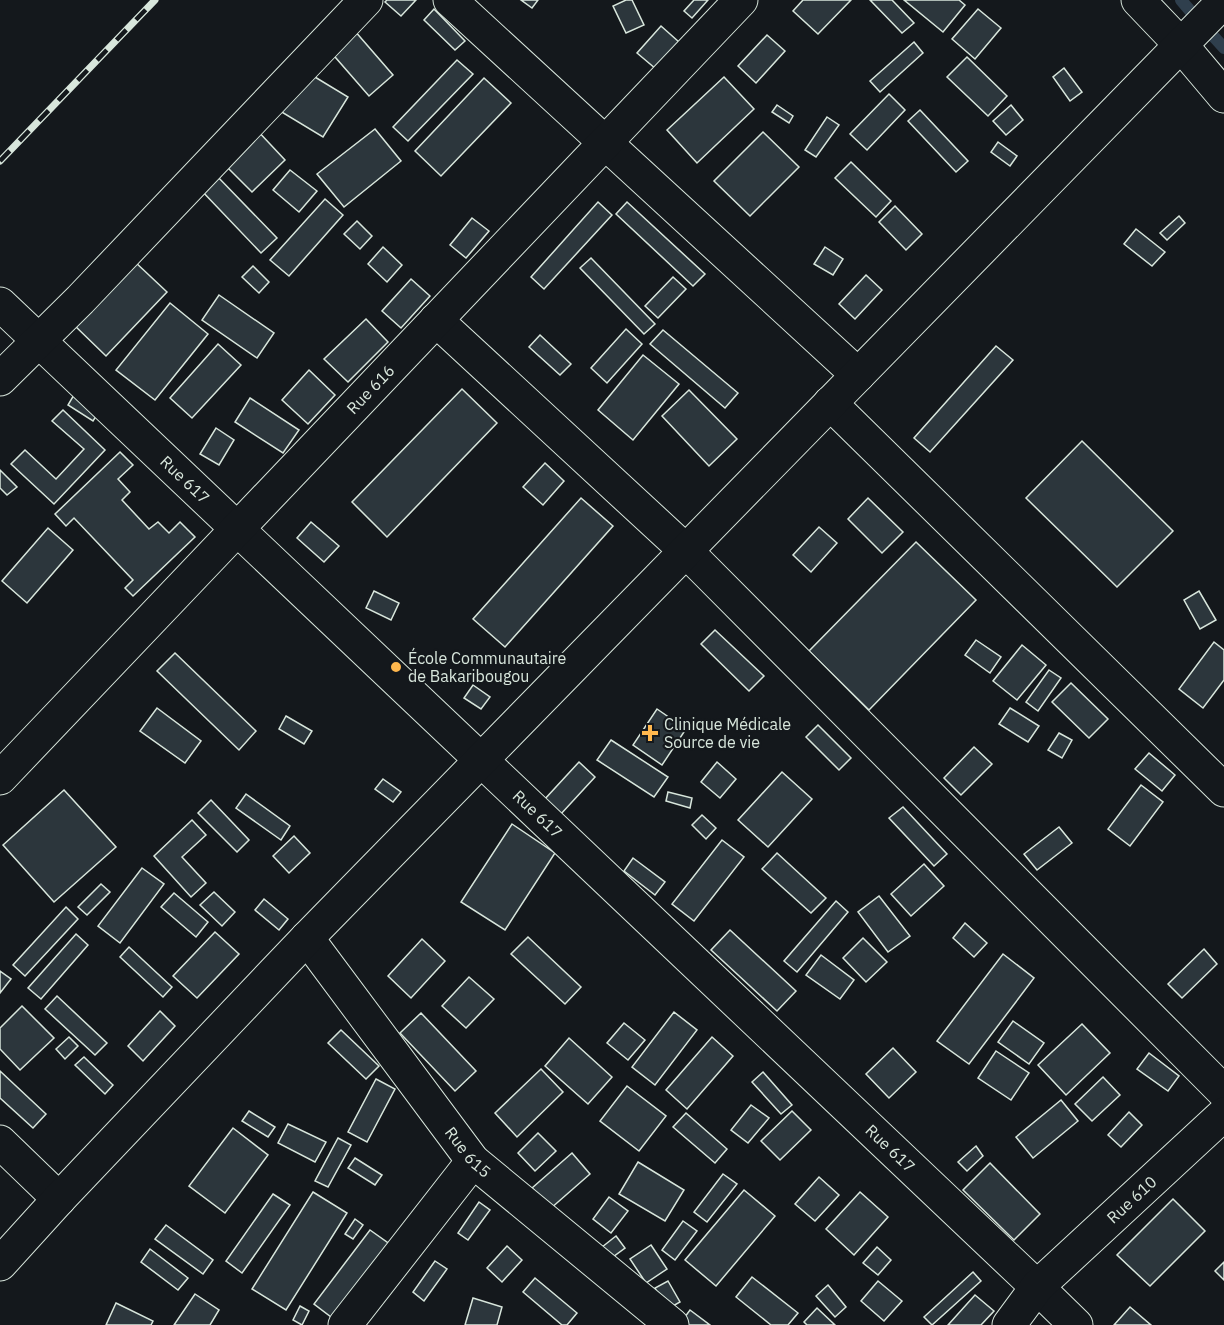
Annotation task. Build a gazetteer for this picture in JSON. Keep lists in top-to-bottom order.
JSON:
{
  "streets": {
    "street": [
      "Rue 616",
      "Rue 617",
      "Rue 615",
      "Rue 610"
    ]
  },
  "crossings": [
    ["Rue 616", "Rue 617"],
    ["Rue 617", "Rue 610"]
  ],
  "places": {
    "other": ["École Communautaire de Bakaribougou"],
    "health": ["Clinique Médicale Source de vie"]
  }
}
